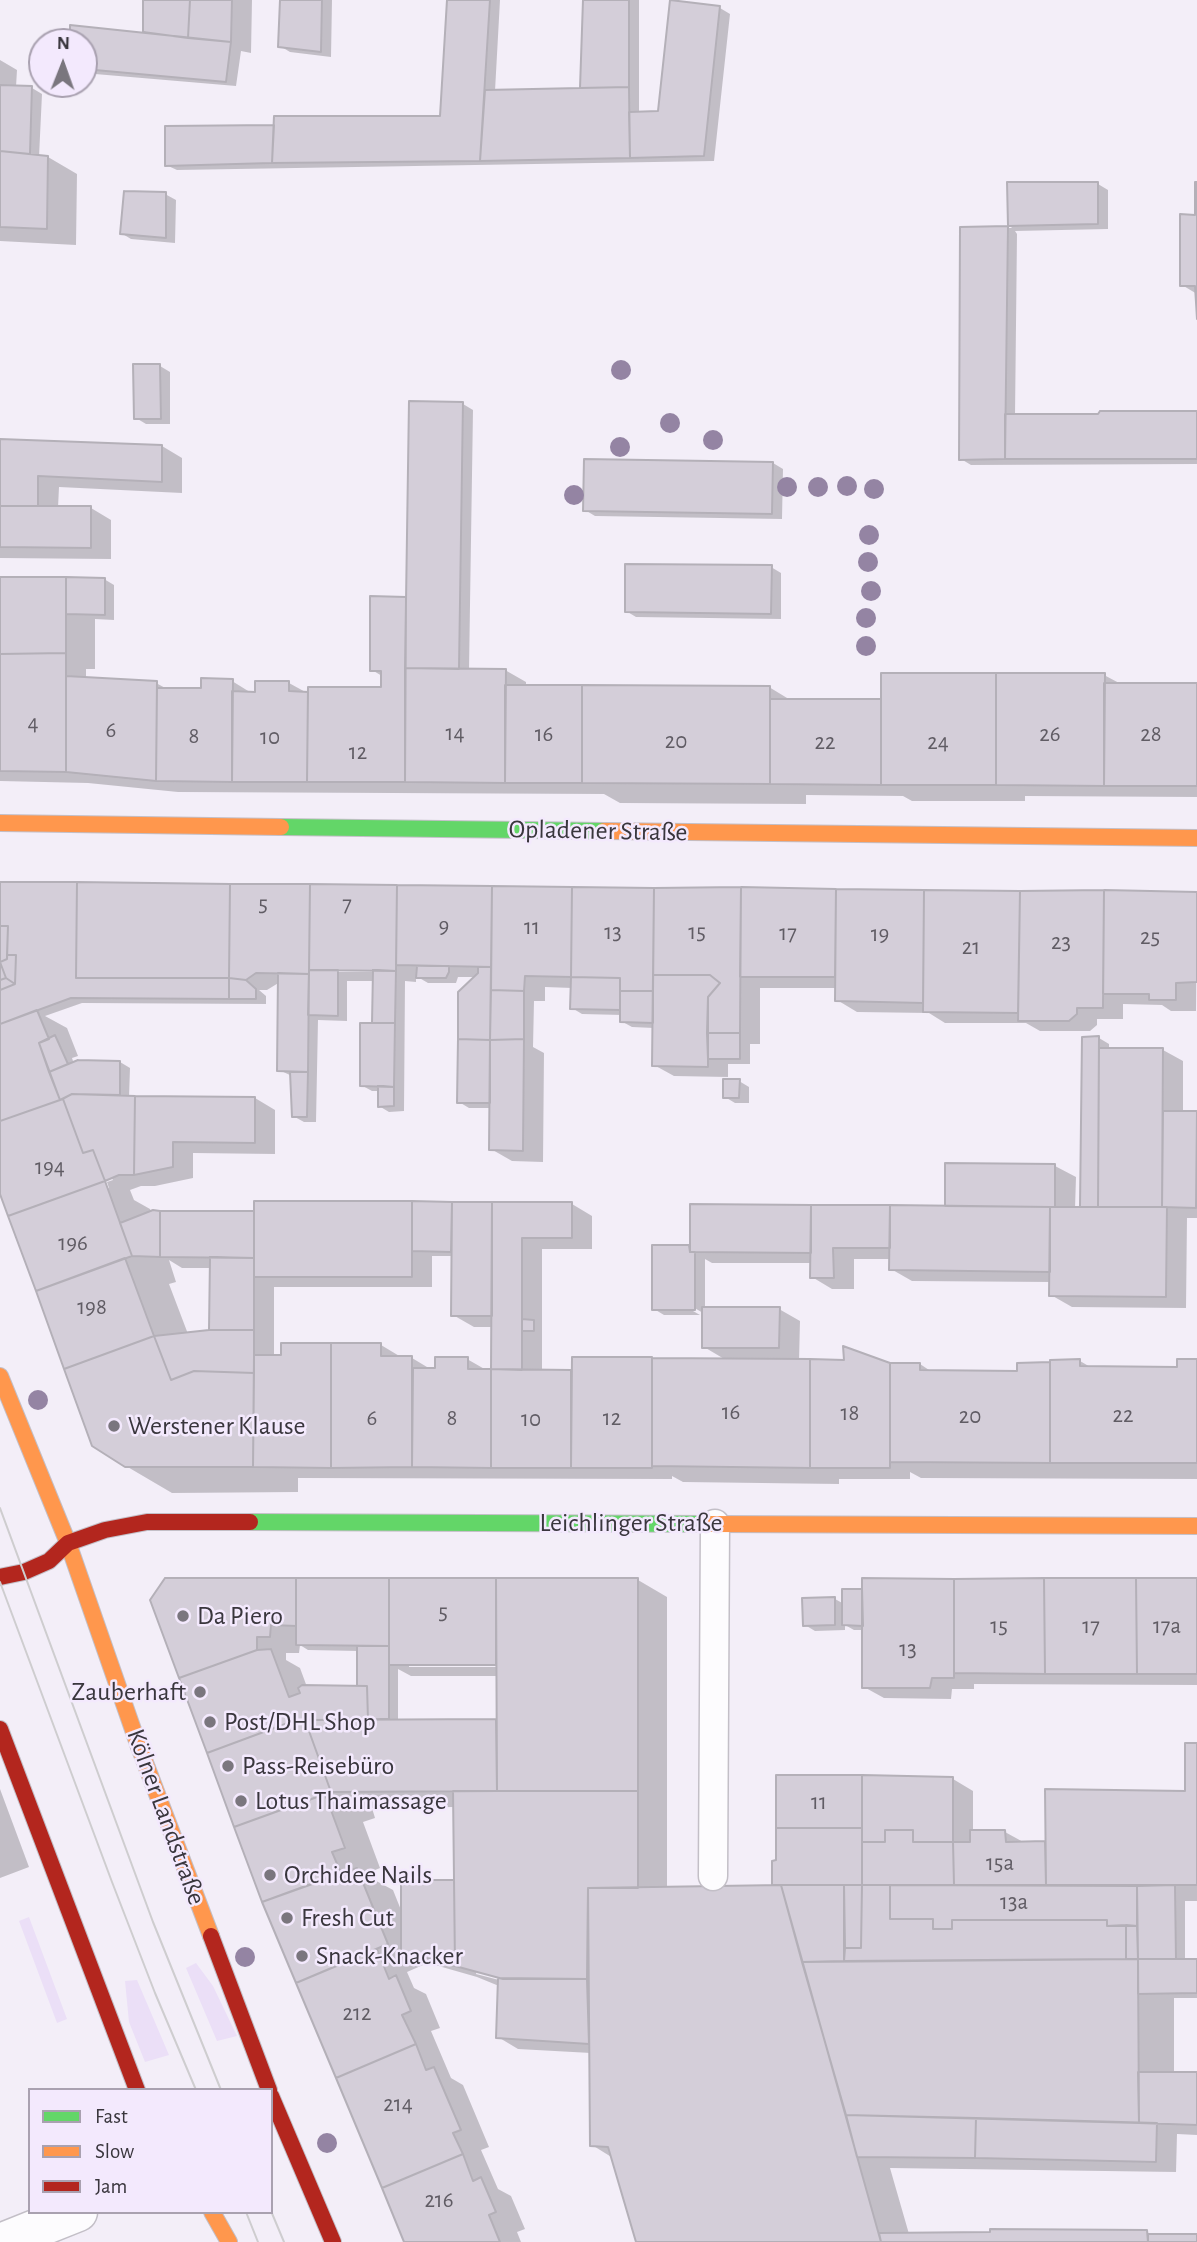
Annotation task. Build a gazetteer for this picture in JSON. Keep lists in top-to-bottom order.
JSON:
{
  "streets": {
    "street": ["Opladener Straße", "Leichlinger Straße", "Kölner Landstraße"]
  },
  "crossings": [
    ["Leichlinger Straße", "Kölner Landstraße"]
  ],
  "places": [
    "Werstener Klause",
    "Da Piero",
    "Zauberhaft",
    "Post/DHL Shop",
    "Pass-Reisebüro",
    "Lotus Thaimassage",
    "Orchidee Nails",
    "Fresh Cut",
    "Snack-Knacker"
  ],
  "house_numbers": [
    "4",
    "6",
    "14",
    "16",
    "26",
    "28",
    "8",
    "10",
    "20",
    "22",
    "24",
    "12",
    "5",
    "7",
    "9",
    "11",
    "13",
    "15",
    "17",
    "19",
    "25",
    "23",
    "21",
    "194",
    "196",
    "198",
    "16",
    "18",
    "22",
    "20",
    "6",
    "8",
    "12",
    "10",
    "5",
    "15",
    "17",
    "17a",
    "13",
    "11",
    "15a",
    "13a",
    "212",
    "214",
    "216"
  ],
  "legend": ["Fast", "Slow", "Jam"],
  "north": "top"
}
